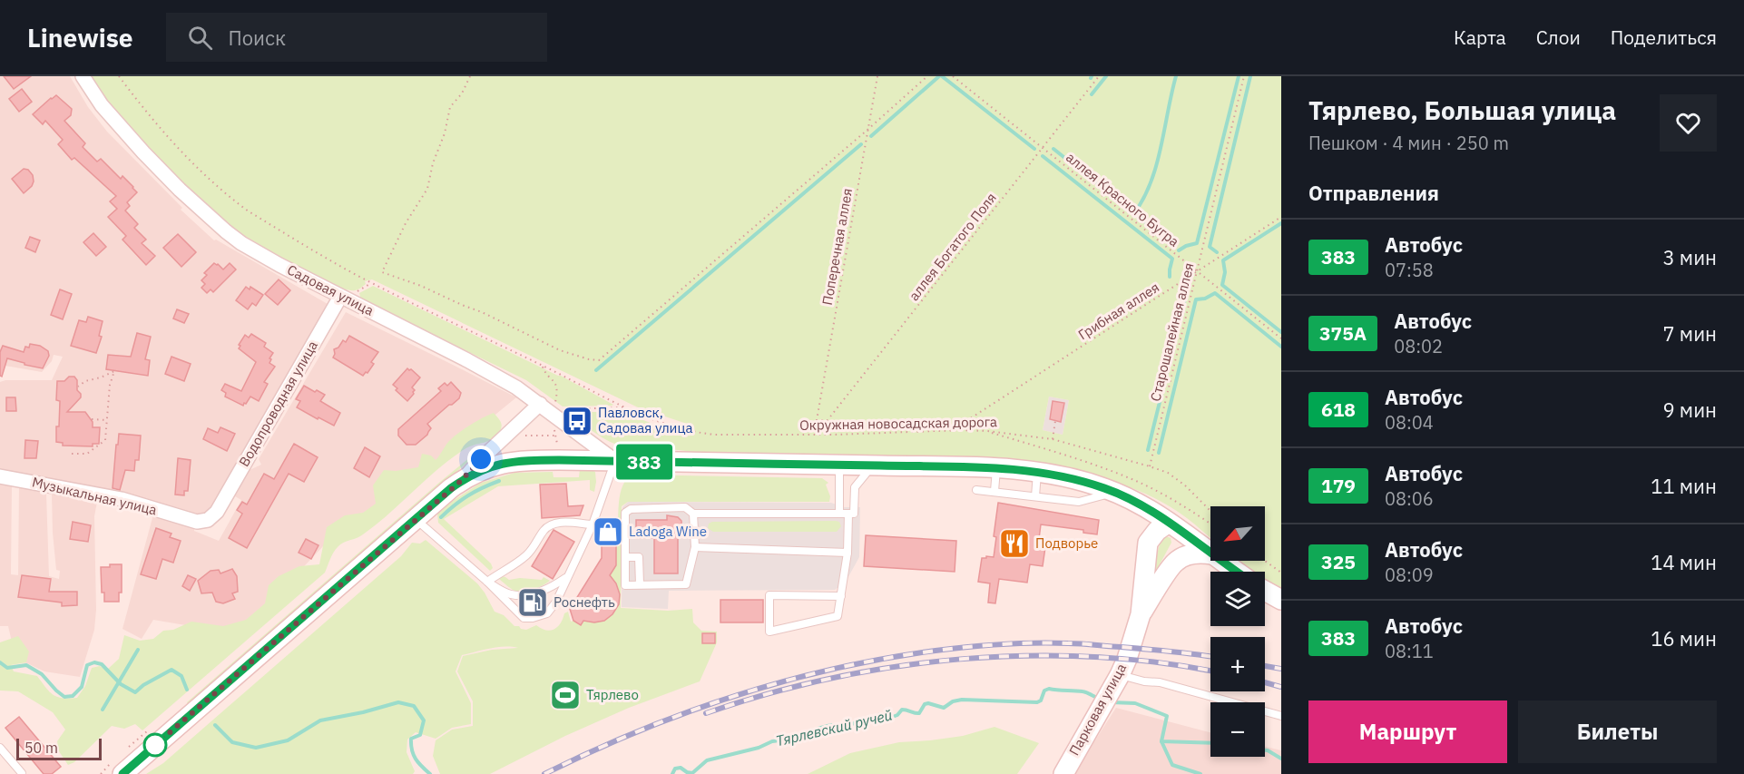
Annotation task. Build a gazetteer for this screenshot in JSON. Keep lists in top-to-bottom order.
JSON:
{
  "streets": {
    "main road": ["Парковая улица"],
    "street": ["Садовая улица", "Водопроводная улица", "Музыкальная улица"],
    "path": [
      "аллея Красного Бугра",
      "Поперечная аллея",
      "аллея Богатого Поля",
      "Грибная аллея",
      "Старошалейная аллея",
      "Окружная новосадская дорога"
    ]
  },
  "crossings": [
    ["аллея Красного Бугра", "аллея Богатого Поля"],
    ["аллея Красного Бугра", "Грибная аллея"],
    ["аллея Красного Бугра", "Старошалейная аллея"],
    ["Поперечная аллея", "аллея Богатого Поля"],
    ["Садовая улица", "Водопроводная улица"],
    ["Грибная аллея", "Старошалейная аллея"],
    ["Старошалейная аллея", "Окружная новосадская дорога"],
    ["Водопроводная улица", "Музыкальная улица"]
  ],
  "water": ["Тярлевский ручей"],
  "places": {
    "bus stop": ["Павловск, Садовая улица"],
    "shop": ["Ladoga Wine"],
    "restaurant": ["Подворье"],
    "fuel station": ["Роснефть"],
    "sports": ["Тярлево"]
  },
  "lines": ["bus line 383"],
  "scale_bar": "50 m",
  "north": "bottom left",
  "page": {
    "header": "Linewise",
    "search": "Поиск",
    "nav": ["Карта", "Слои", "Поделиться"],
    "on_map": "383",
    "heading": [
      ["Тярлево, Большая улица", "Пешком · 4 мин · 250 m"],
      "Отправления"
    ],
    "list": [
      {
        "mark": "383",
        "name": "Автобус",
        "note": "07:58",
        "value": "3 мин"
      },
      {
        "mark": "375А",
        "name": "Автобус",
        "note": "08:02",
        "value": "7 мин"
      },
      {
        "mark": "618",
        "name": "Автобус",
        "note": "08:04",
        "value": "9 мин"
      },
      {
        "mark": "179",
        "name": "Автобус",
        "note": "08:06",
        "value": "11 мин"
      },
      {
        "mark": "325",
        "name": "Автобус",
        "note": "08:09",
        "value": "14 мин"
      },
      {
        "mark": "383",
        "name": "Автобус",
        "note": "08:11",
        "value": "16 мин"
      }
    ],
    "map_buttons": ["+", "−"],
    "buttons": ["Маршрут", "Билеты"],
    "scale": "50 m"
  }
}
